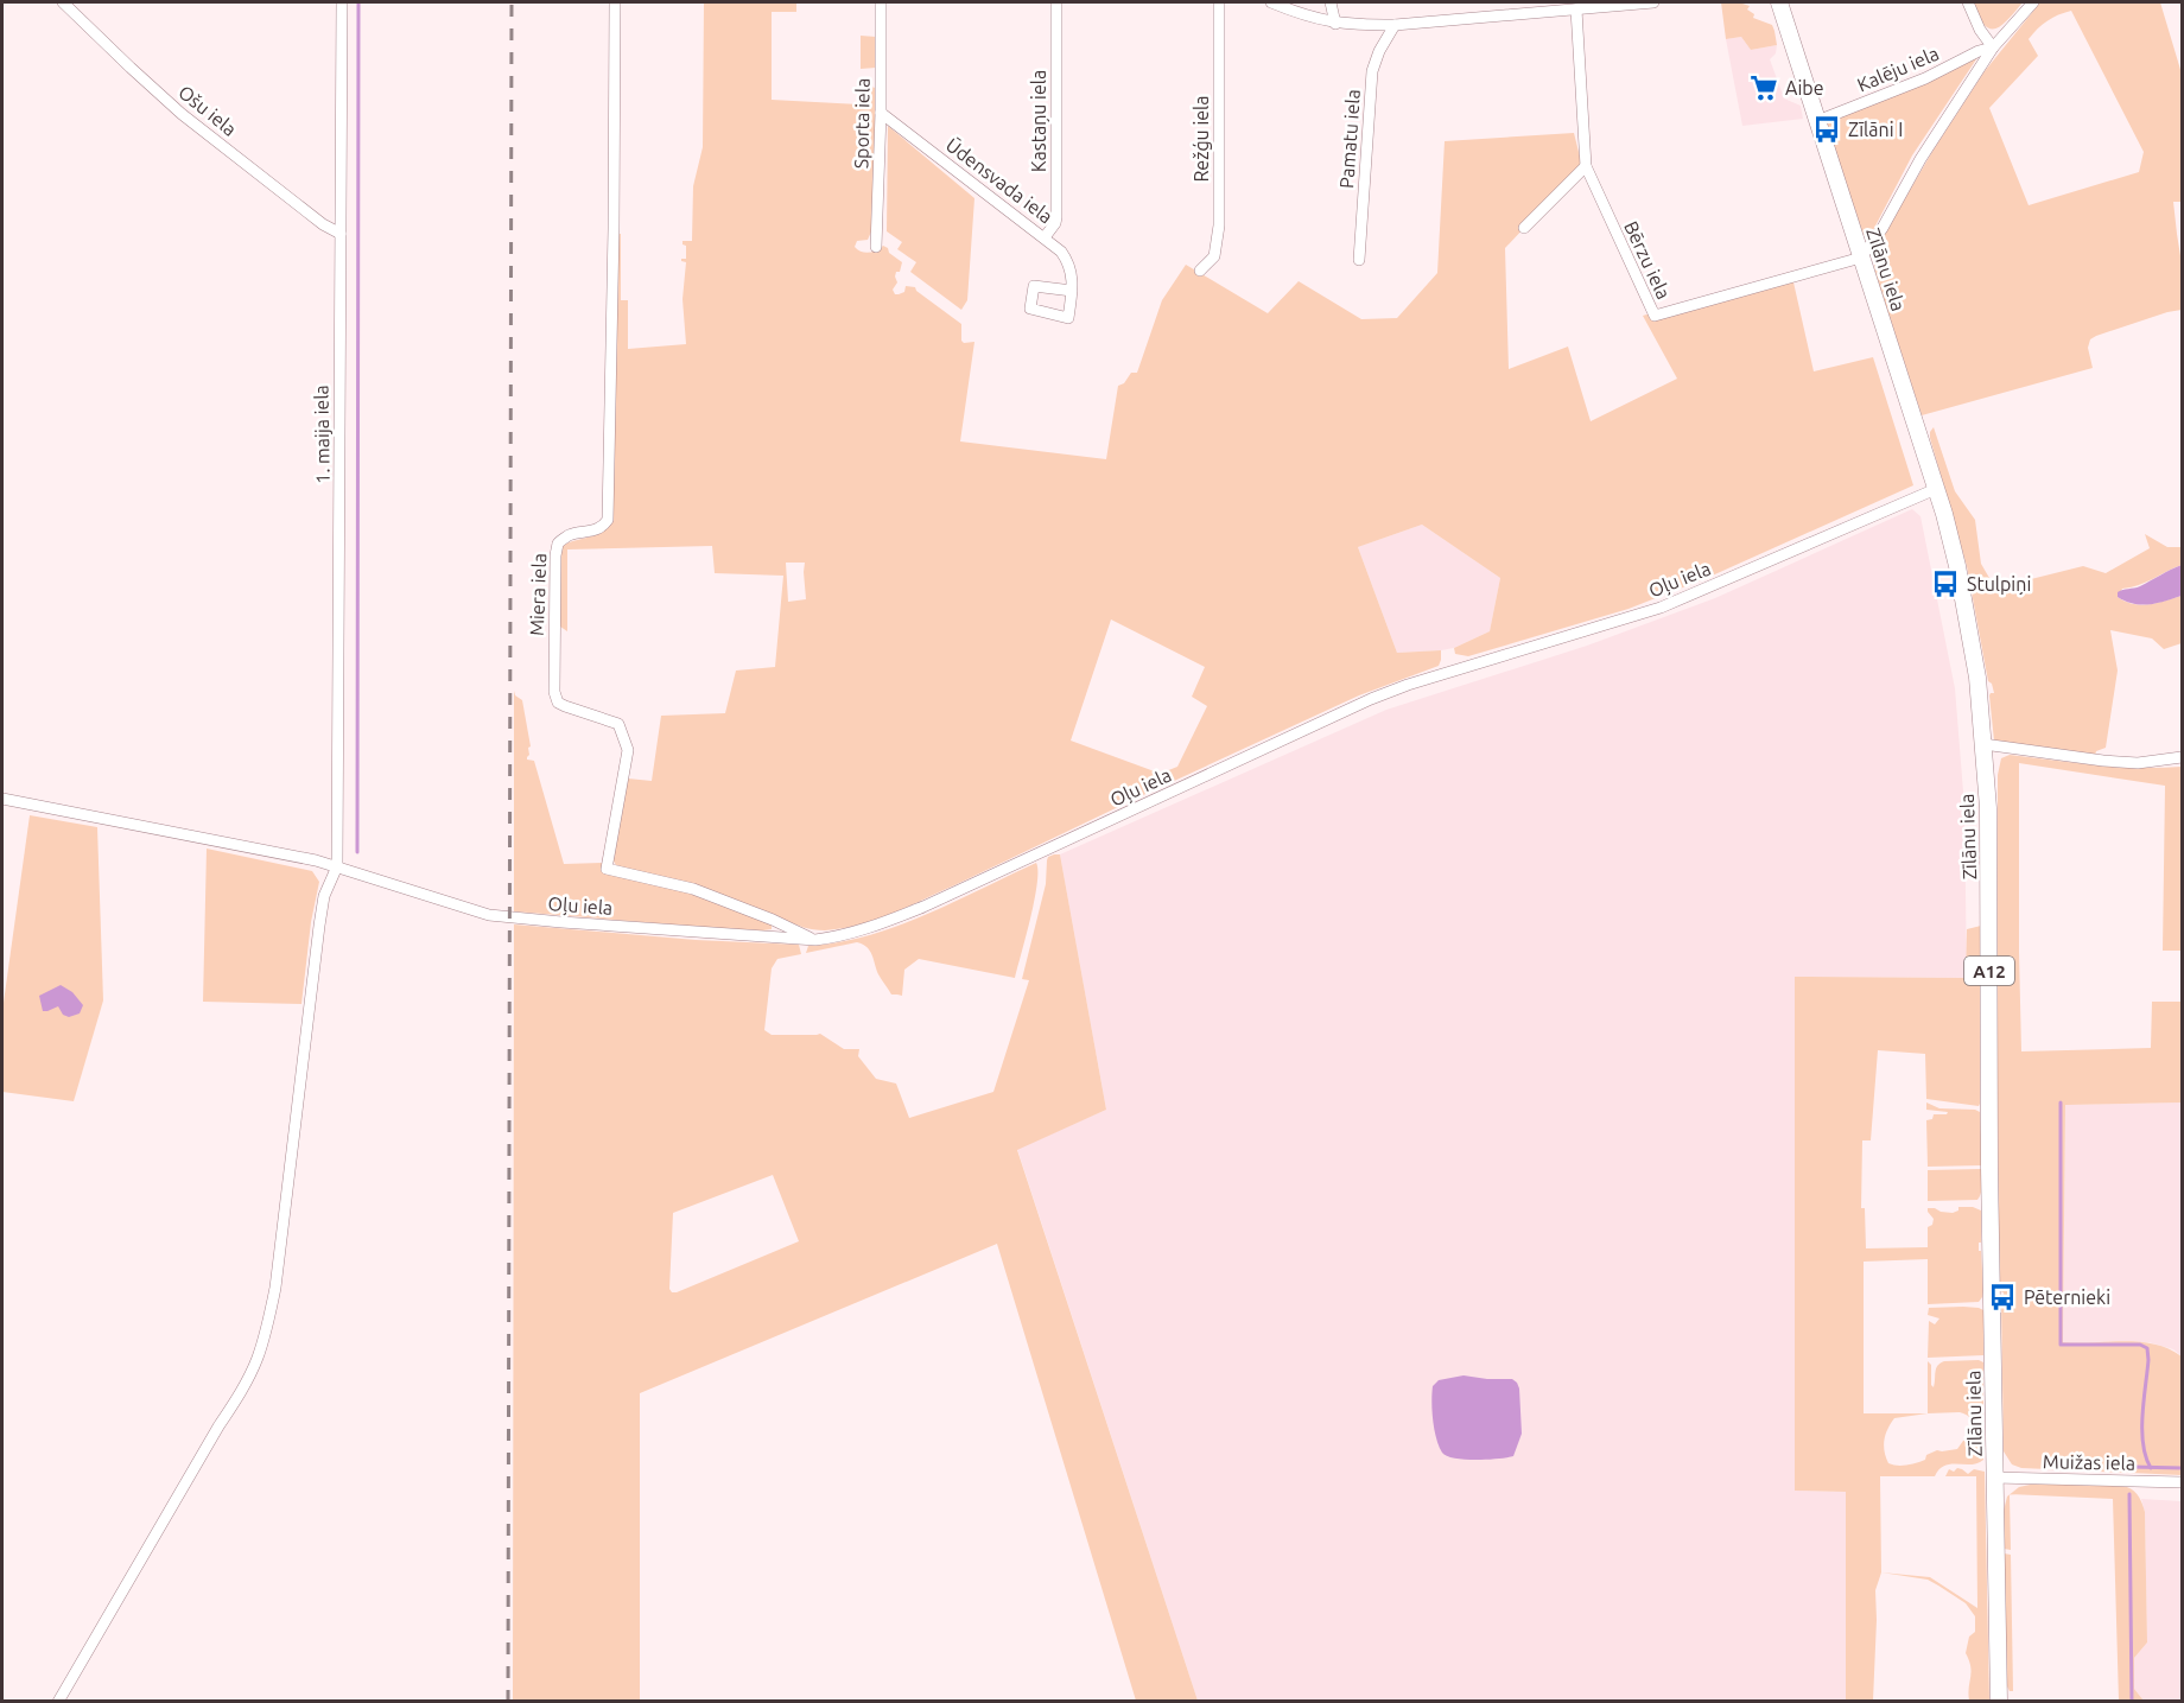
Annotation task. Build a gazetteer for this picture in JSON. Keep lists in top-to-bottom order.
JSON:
{
  "streets": {
    "highway": ["Zīlānu iela", "A12"],
    "street": [
      "Kalēju iela",
      "Ošu iela",
      "Kastaņu iela",
      "Sporta iela",
      "Režģu iela",
      "Pamatu iela",
      "Ūdensvada iela",
      "Bērzu iela",
      "1. maija iela",
      "Oļu iela",
      "Miera iela",
      "Muižas iela"
    ]
  },
  "crossings": [
    ["Kalēju iela", "Zīlānu iela"],
    ["Ošu iela", "1. maija iela"],
    ["Kastaņu iela", "Ūdensvada iela"],
    ["Sporta iela", "Ūdensvada iela"],
    ["Bērzu iela", "Zīlānu iela"],
    ["Zīlānu iela", "Oļu iela"],
    ["Zīlānu iela", "Muižas iela"],
    ["1. maija iela", "Oļu iela"],
    ["Oļu iela", "Miera iela"]
  ],
  "places": {
    "supermarket": ["Aibe"],
    "bus stop": ["Zīlāni I", "Stulpiņi", "Pēternieki"]
  }
}
